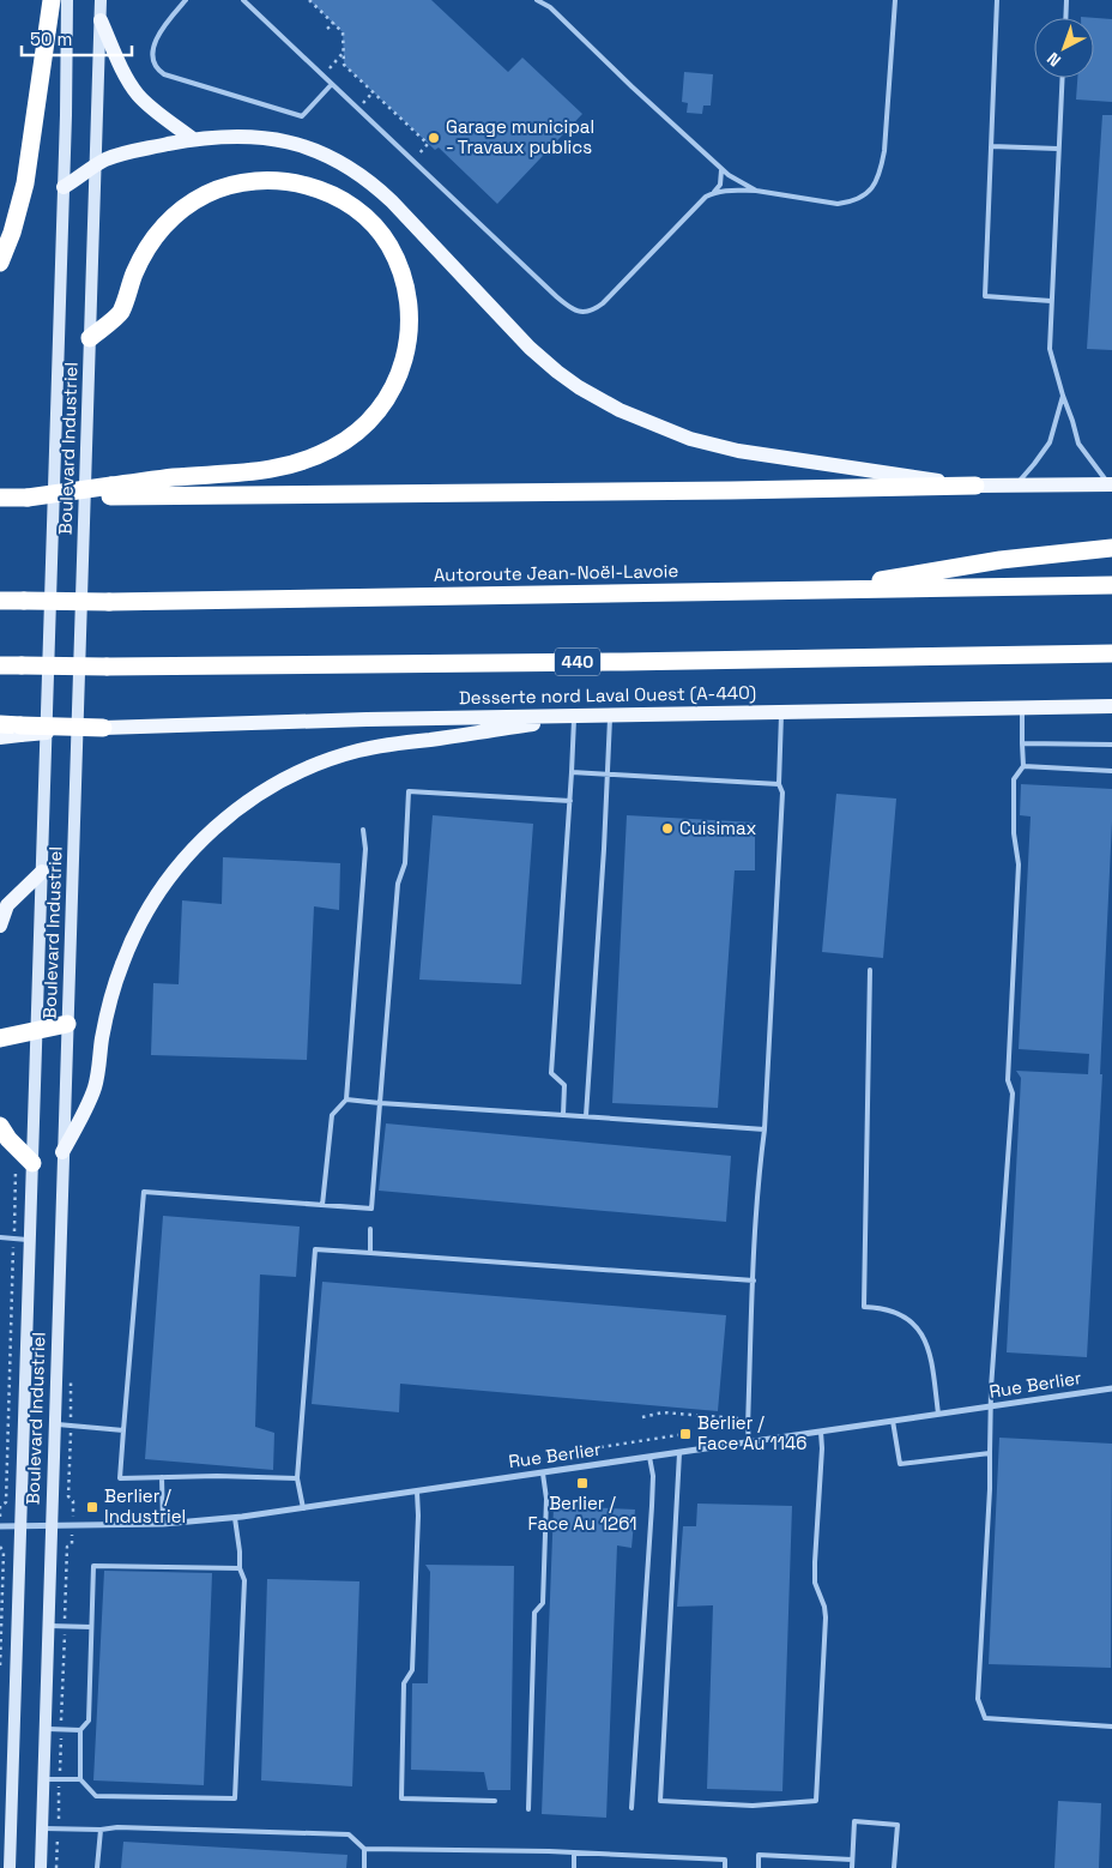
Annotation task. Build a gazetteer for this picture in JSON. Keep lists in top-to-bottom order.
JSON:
{
  "streets": {
    "highway": ["Autoroute Jean-Noël-Lavoie", "440"],
    "main road": ["Desserte nord Laval Ouest (A-440)"],
    "street": ["Boulevard Industriel", "Rue Berlier"]
  },
  "crossings": [
    ["Boulevard Industriel", "Rue Berlier"]
  ],
  "places": {
    "other": ["Garage municipal - Travaux publics", "Cuisimax"],
    "transit": ["Berlier / Face Au 1146", "Berlier / Face Au 1261", "Berlier / Industriel"]
  },
  "scale_bar": "50 m",
  "north": "bottom left"
}
